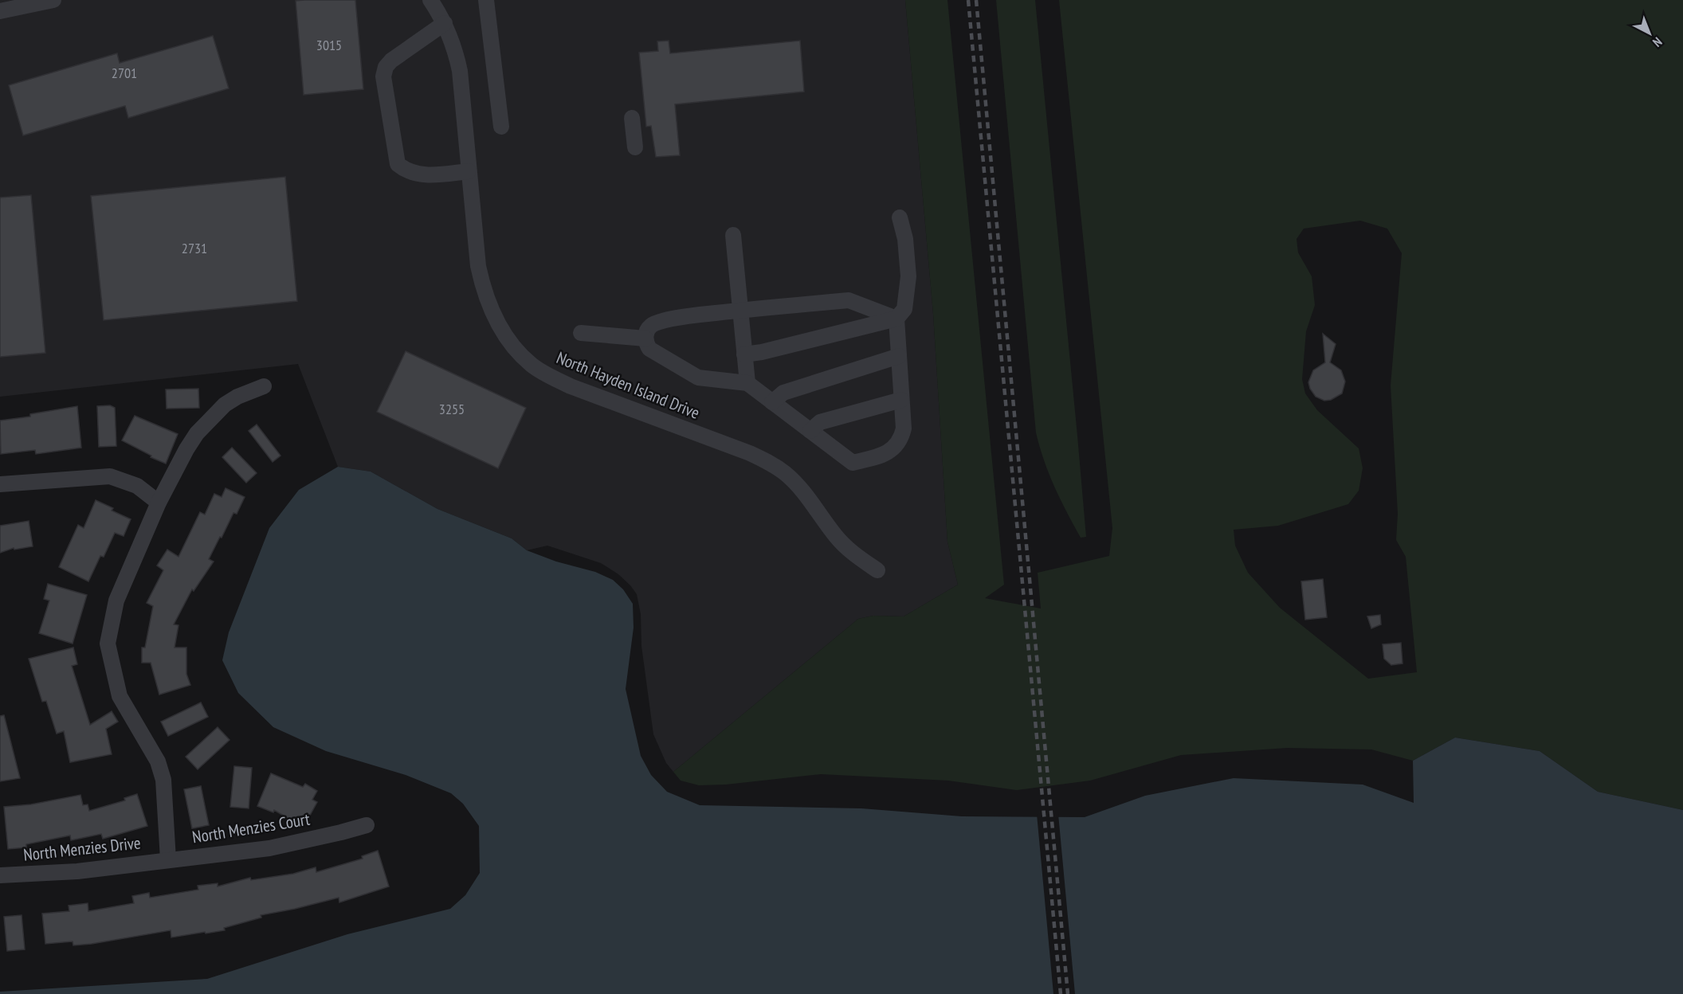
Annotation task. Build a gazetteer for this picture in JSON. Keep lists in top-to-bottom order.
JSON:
{
  "streets": {
    "street": ["North Hayden Island Drive", "North Menzies Court", "North Menzies Drive"]
  },
  "crossings": [
    ["North Menzies Court", "North Menzies Drive"]
  ],
  "house_numbers": [
    "3015",
    "2701",
    "2731",
    "3255"
  ],
  "north": "bottom right"
}
